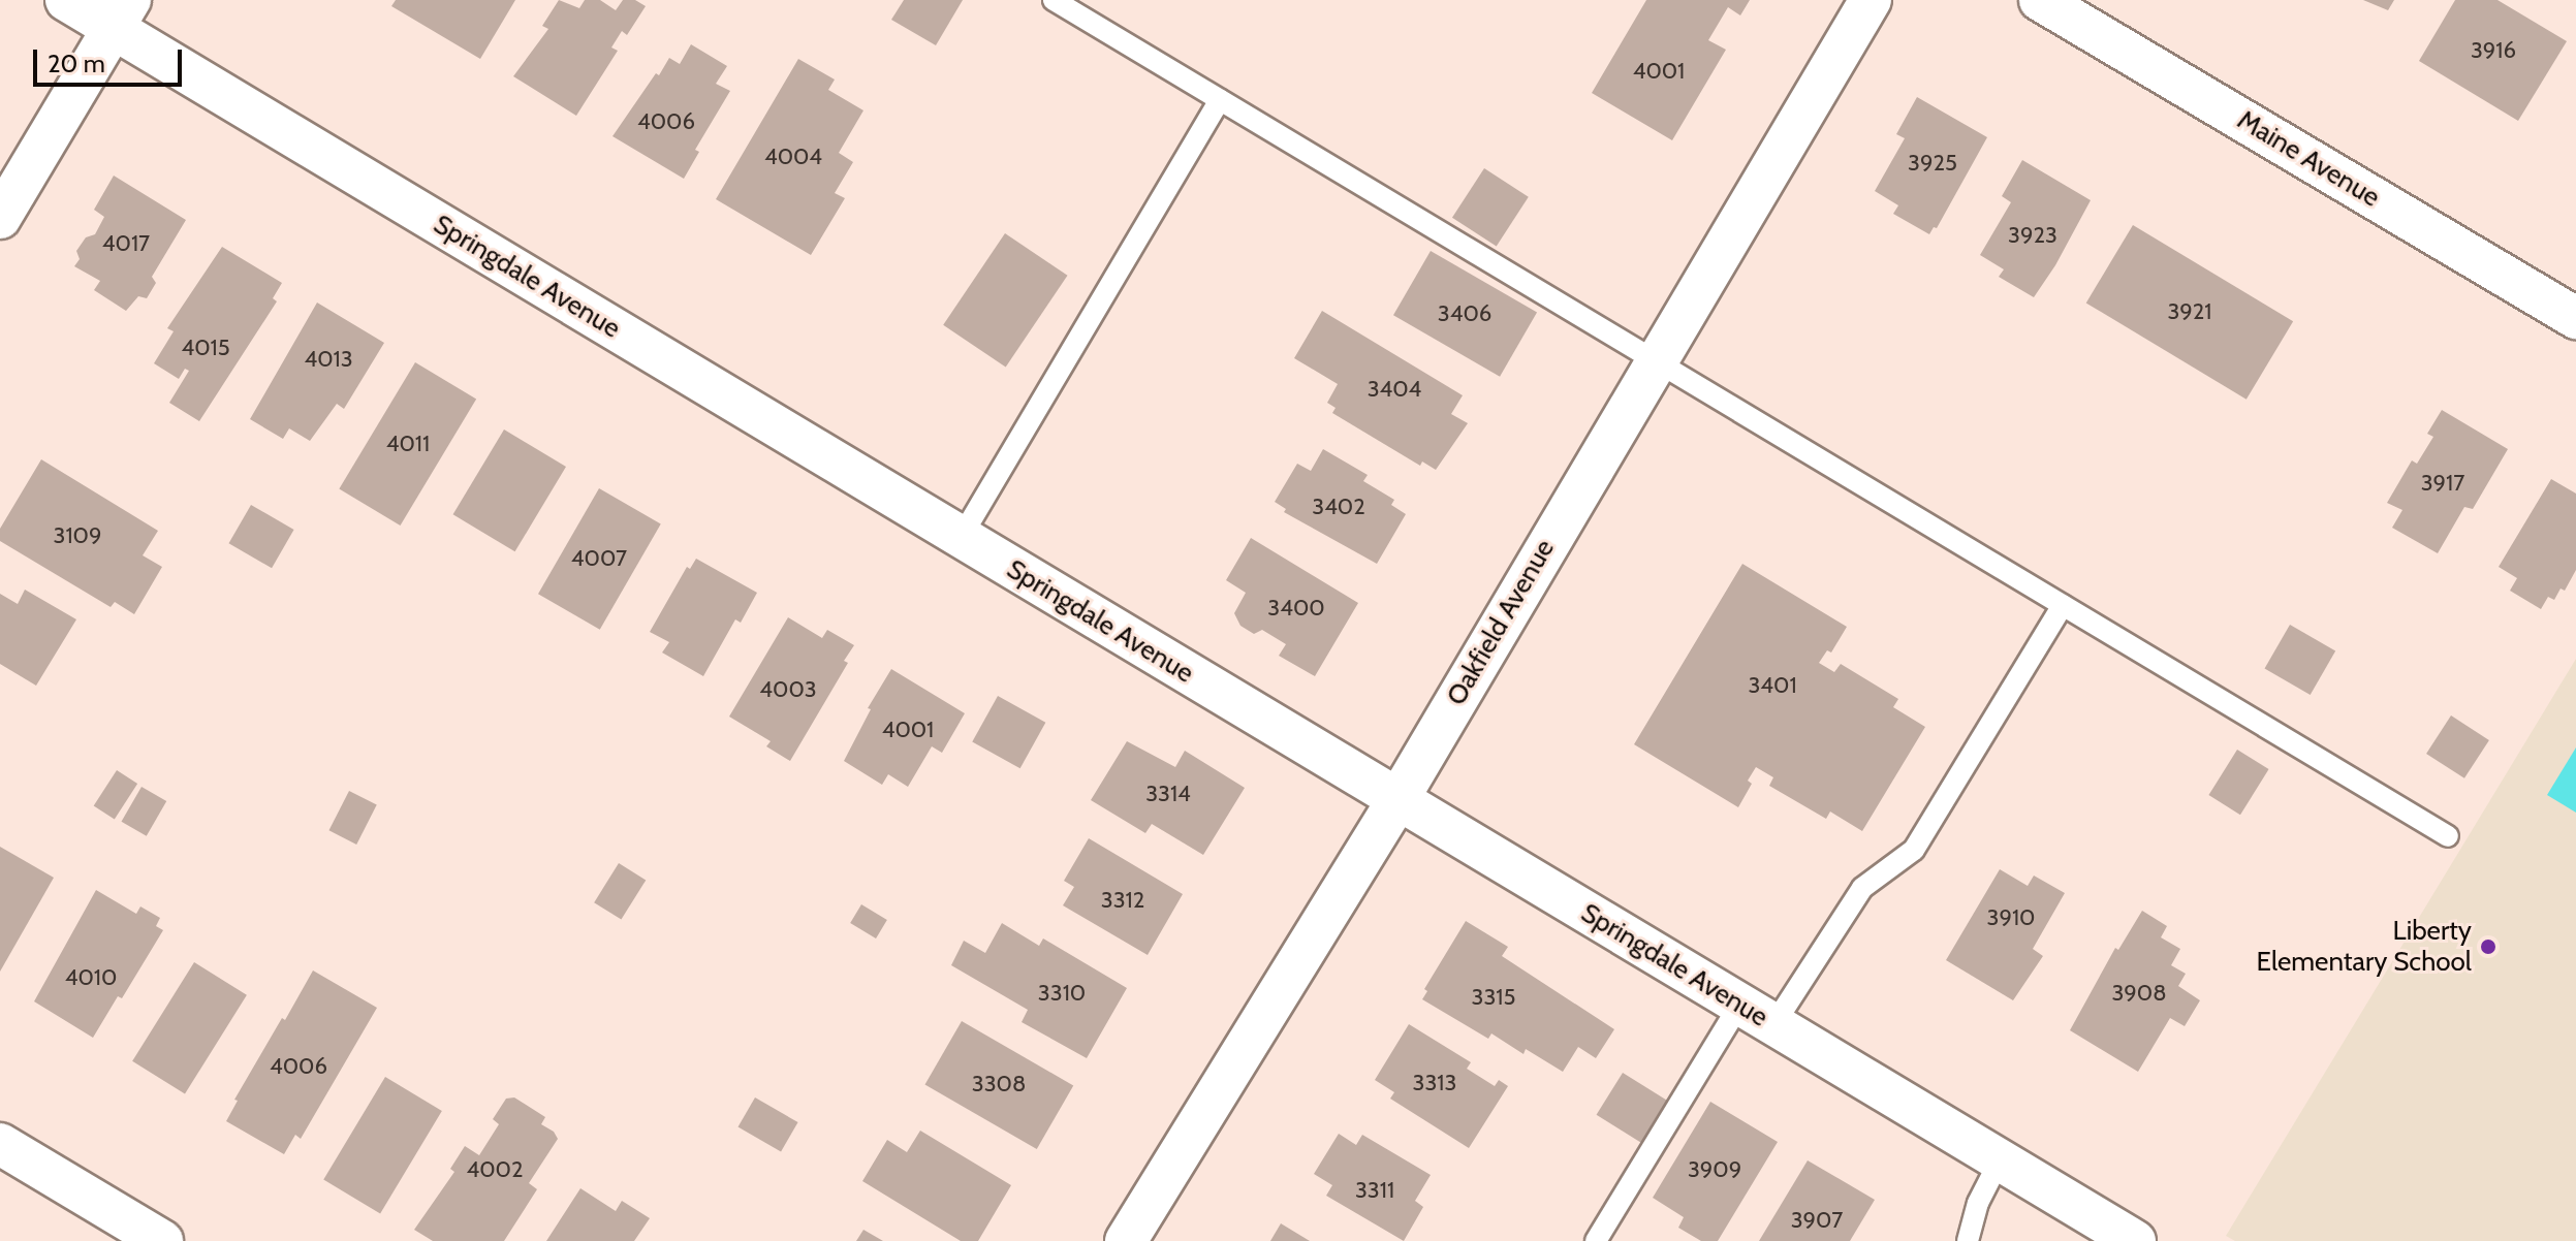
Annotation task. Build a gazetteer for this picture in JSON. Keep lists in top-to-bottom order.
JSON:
{
  "streets": {
    "street": ["Maine Avenue", "Springdale Avenue", "Oakfield Avenue"]
  },
  "crossings": [
    ["Springdale Avenue", "Oakfield Avenue"]
  ],
  "places": ["Liberty Elementary School"],
  "house_numbers": [
    "3916",
    "4001",
    "4006",
    "4004",
    "3925",
    "3923",
    "4017",
    "3921",
    "3406",
    "4015",
    "4013",
    "3404",
    "4011",
    "3917",
    "3402",
    "3109",
    "4007",
    "3400",
    "3401",
    "4003",
    "4001",
    "3314",
    "3312",
    "3910",
    "4010",
    "3310",
    "3908",
    "3315",
    "4006",
    "3313",
    "3308",
    "4002",
    "3909",
    "3311",
    "3907"
  ],
  "scale_bar": "20 m"
}
